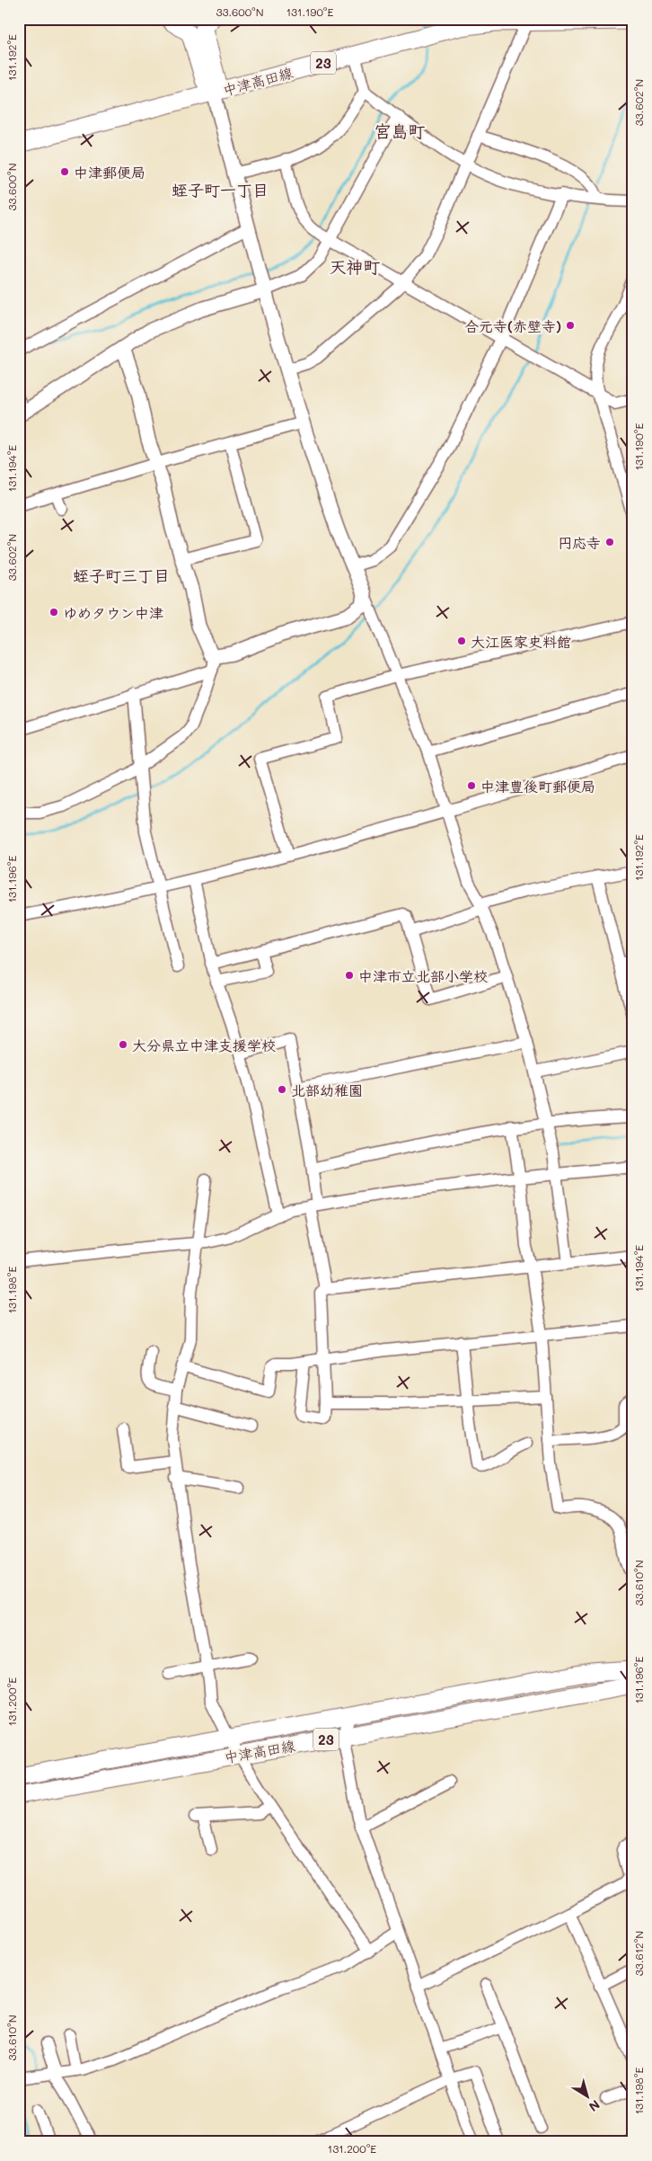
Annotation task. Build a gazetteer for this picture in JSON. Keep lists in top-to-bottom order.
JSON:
{
  "streets": {
    "main road": ["23", "中津高田線"]
  },
  "districts": [
    "宮島町",
    "蛭子町一丁目",
    "天神町",
    "蛭子町三丁目"
  ],
  "places": [
    "中津郵便局",
    "合元寺(赤壁寺)",
    "円応寺",
    "ゆめタウン中津",
    "大江医家史料館",
    "中津豊後町郵便局",
    "中津市立北部小学校",
    "大分県立中津支援学校",
    "北部幼稚園"
  ],
  "north": "bottom right",
  "coordinates": [
    "33.600°N",
    "131.190°E",
    "131.192°E",
    "33.602°N",
    "131.194°E",
    "131.196°E",
    "131.198°E",
    "33.610°N",
    "131.200°E",
    "33.612°N"
  ]
}
